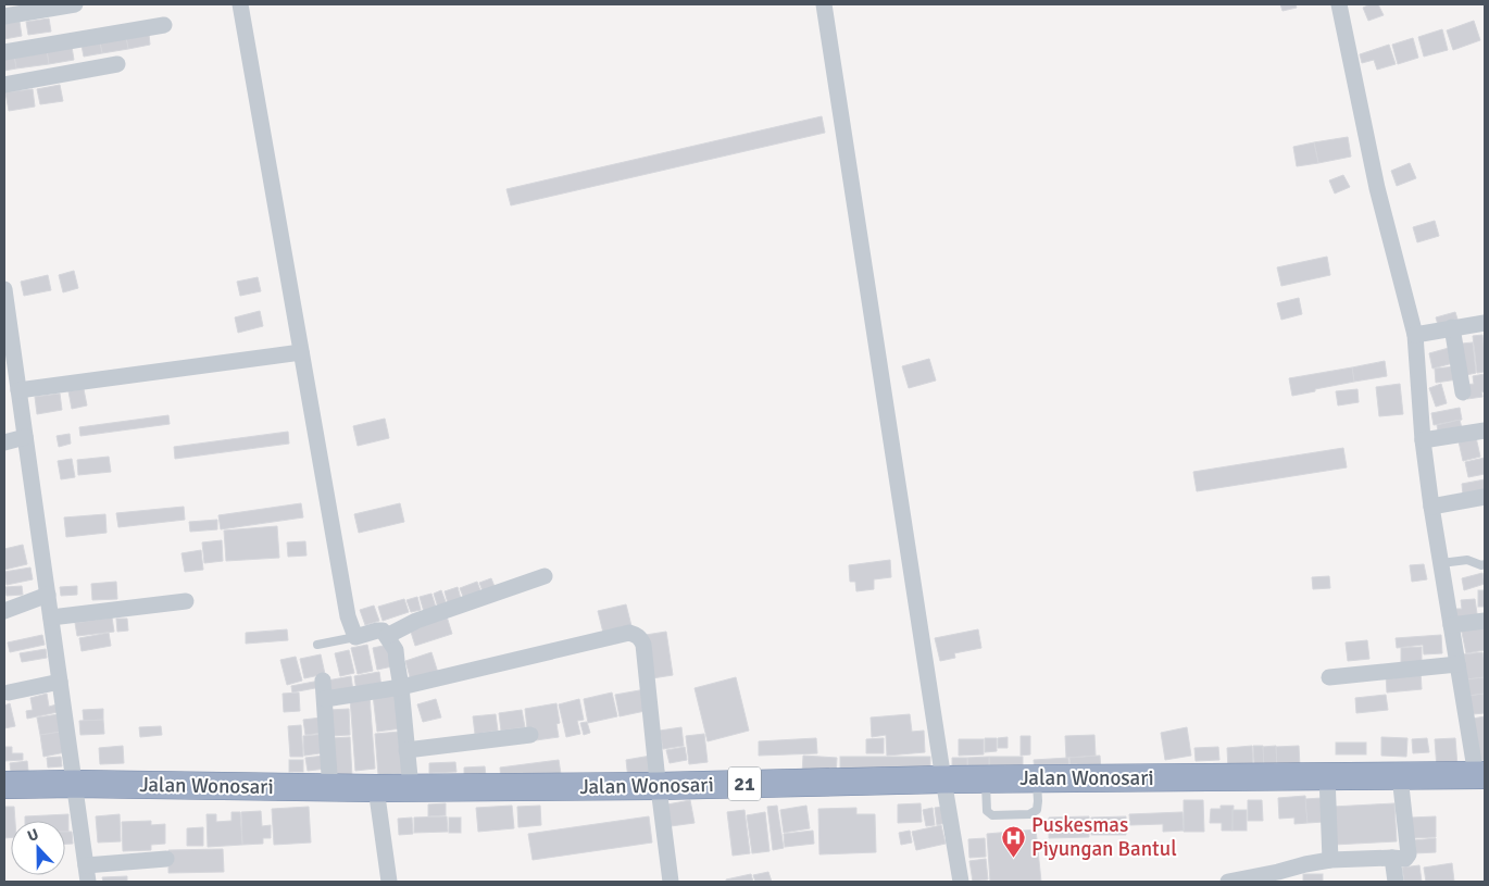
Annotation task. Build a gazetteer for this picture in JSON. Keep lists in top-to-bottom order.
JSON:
{
  "streets": {
    "highway": ["Jalan Wonosari", "21"]
  },
  "places": {
    "hospital": ["Puskesmas Piyungan Bantul"]
  },
  "north": "top"
}
